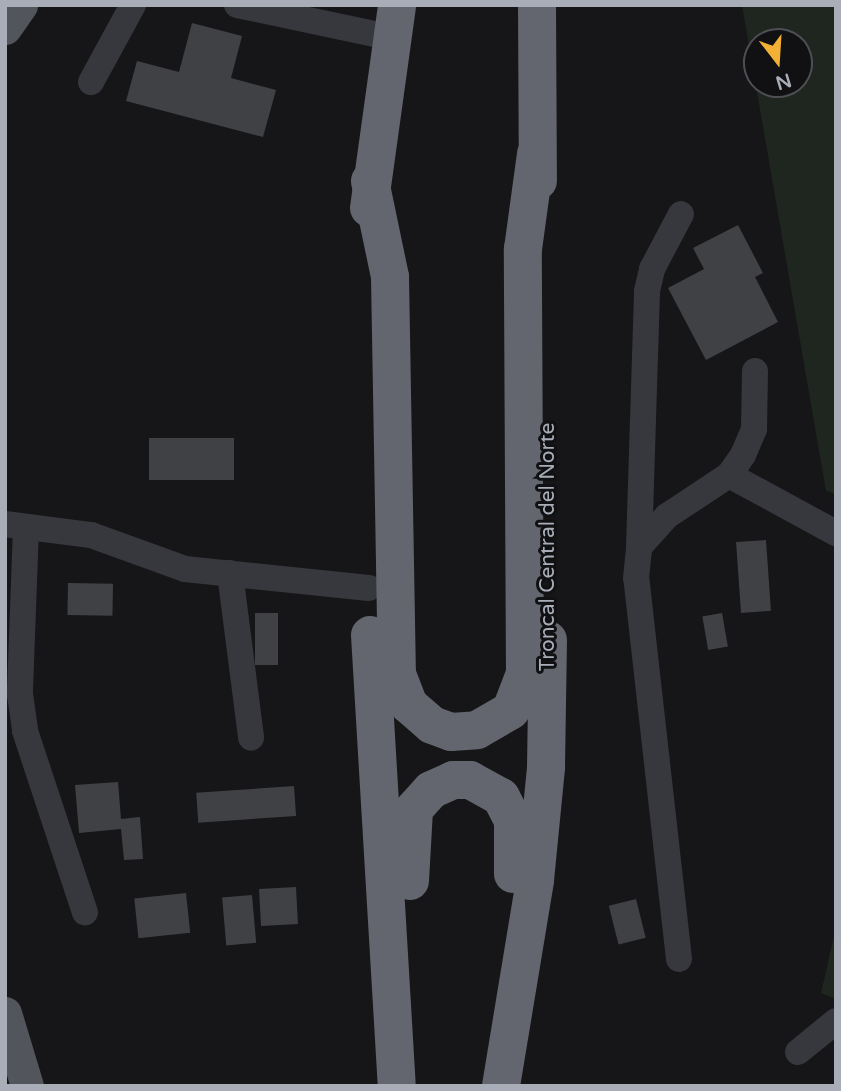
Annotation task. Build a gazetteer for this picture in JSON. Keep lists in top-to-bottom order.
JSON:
{
  "streets": {
    "highway": ["Troncal Central del Norte"]
  },
  "north": "bottom"
}
